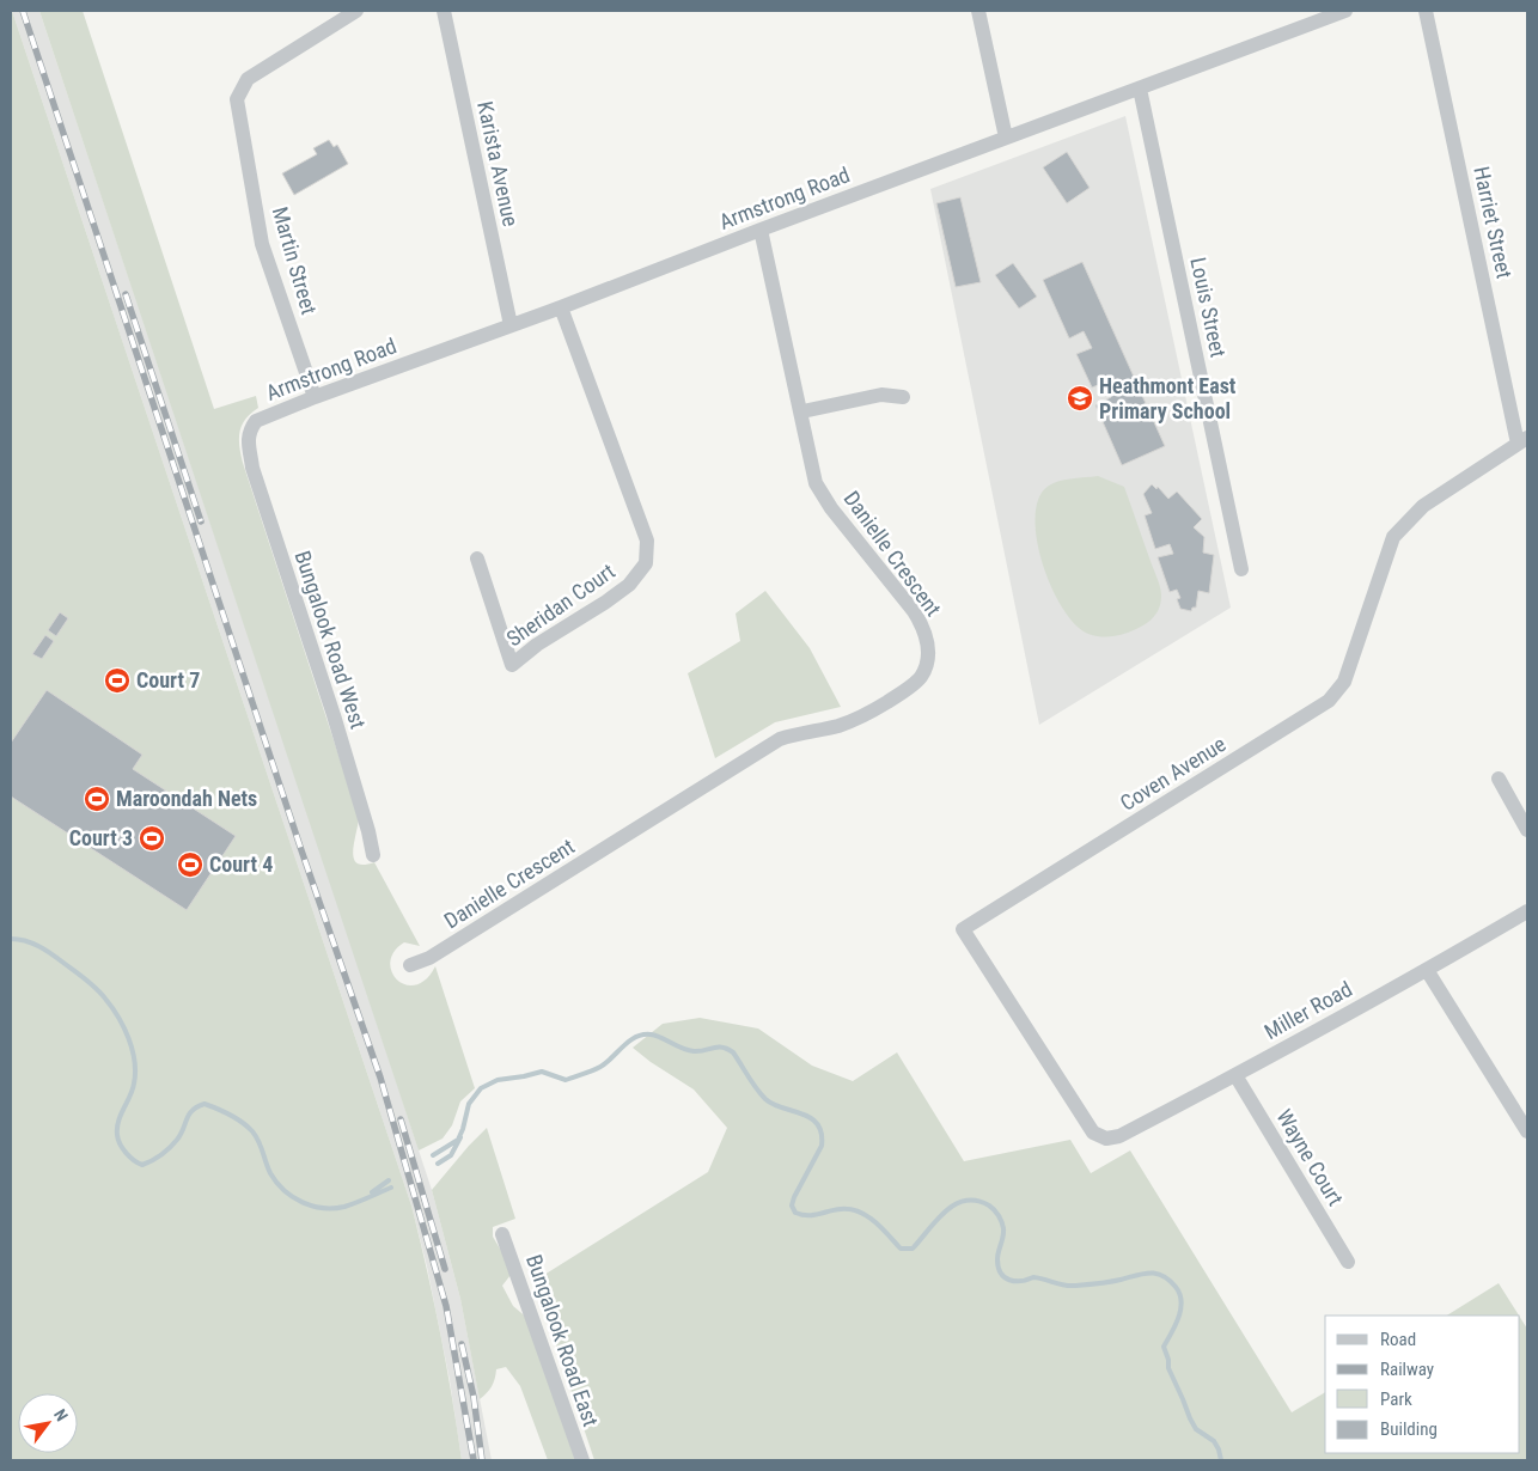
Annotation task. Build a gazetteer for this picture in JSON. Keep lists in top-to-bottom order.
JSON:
{
  "streets": {
    "street": [
      "Karista Avenue",
      "Armstrong Road",
      "Harriet Street",
      "Martin Street",
      "Louis Street",
      "Danielle Crescent",
      "Sheridan Court",
      "Bungalook Road West",
      "Coven Avenue",
      "Miller Road",
      "Wayne Court",
      "Bungalook Road East"
    ]
  },
  "crossings": [
    ["Karista Avenue", "Armstrong Road"],
    ["Armstrong Road", "Martin Street"],
    ["Armstrong Road", "Louis Street"],
    ["Armstrong Road", "Danielle Crescent"],
    ["Armstrong Road", "Sheridan Court"],
    ["Armstrong Road", "Bungalook Road West"],
    ["Harriet Street", "Coven Avenue"],
    ["Coven Avenue", "Miller Road"],
    ["Miller Road", "Wayne Court"]
  ],
  "places": {
    "school or university": ["Heathmont East Primary School"],
    "sports": [
      "Court 7",
      "Maroondah Nets",
      "Court 3",
      "Court 4"
    ]
  },
  "legend": [
    "Road",
    "Railway",
    "Park",
    "Building"
  ],
  "north": "top right"
}
